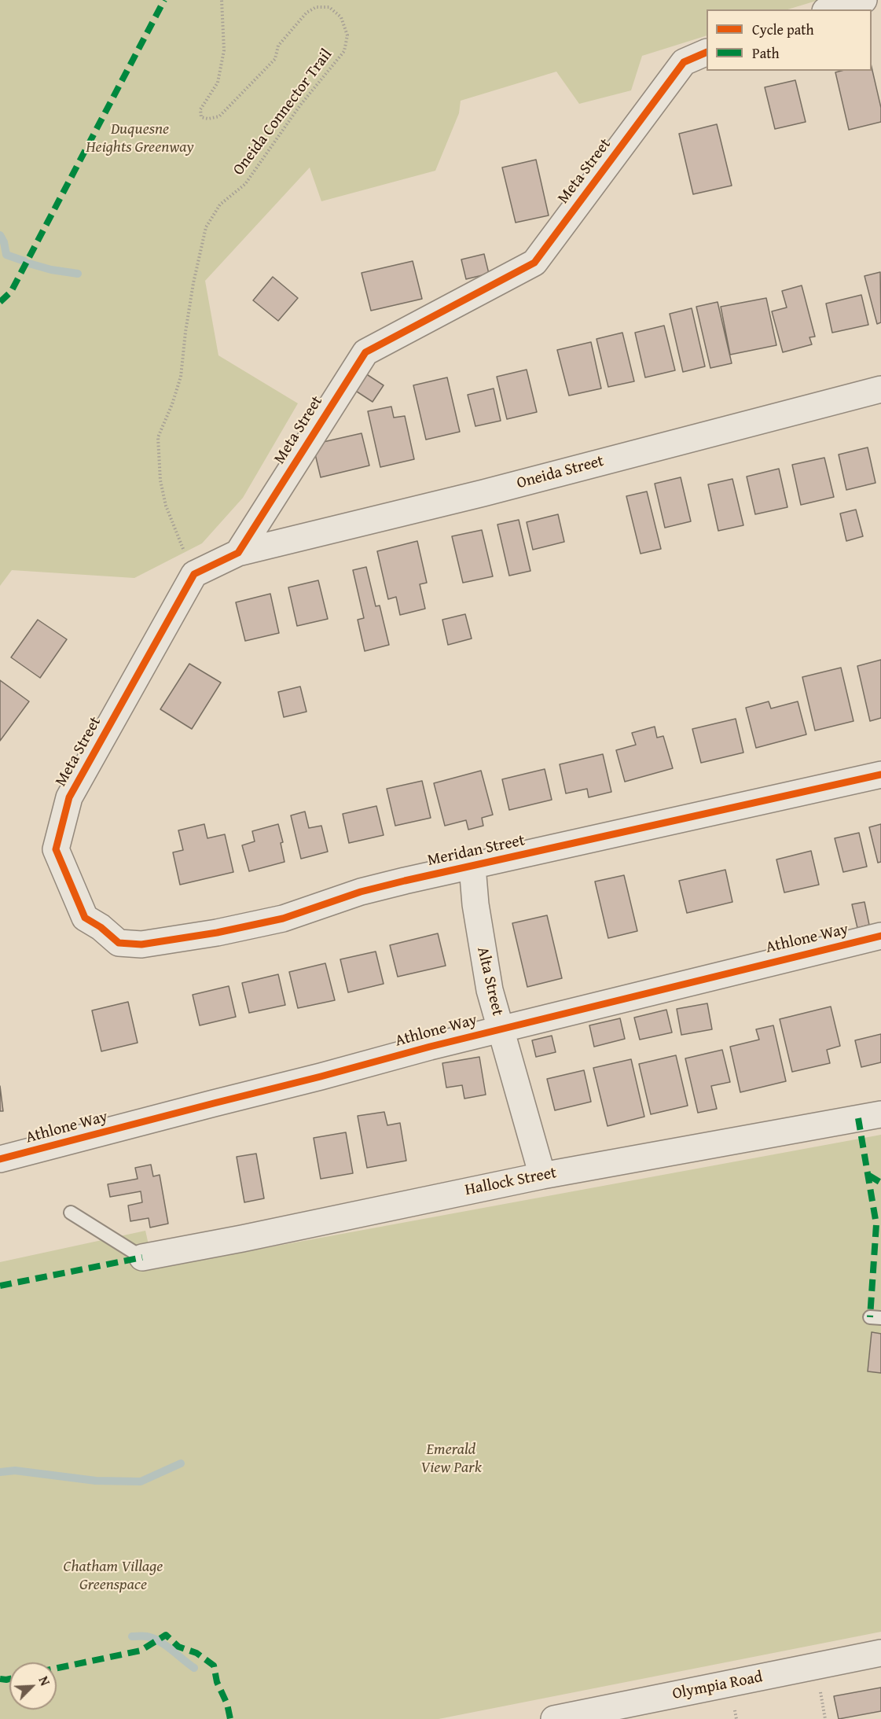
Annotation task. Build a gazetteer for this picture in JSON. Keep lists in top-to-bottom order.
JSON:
{
  "streets": {
    "street": [
      "Meta Street",
      "Oneida Street",
      "Meridan Street",
      "Athlone Way",
      "Alta Street",
      "Hallock Street",
      "Olympia Road"
    ],
    "path": ["Oneida Connector Trail"]
  },
  "crossings": [
    ["Oneida Connector Trail", "Meta Street"],
    ["Meta Street", "Oneida Street"],
    ["Meta Street", "Meridan Street"],
    ["Meridan Street", "Alta Street"],
    ["Athlone Way", "Alta Street"],
    ["Alta Street", "Hallock Street"]
  ],
  "parks": ["Duquesne Heights Greenway", "Emerald View Park", "Chatham Village Greenspace"],
  "legend": ["Cycle path", "Path"],
  "north": "top right"
}
